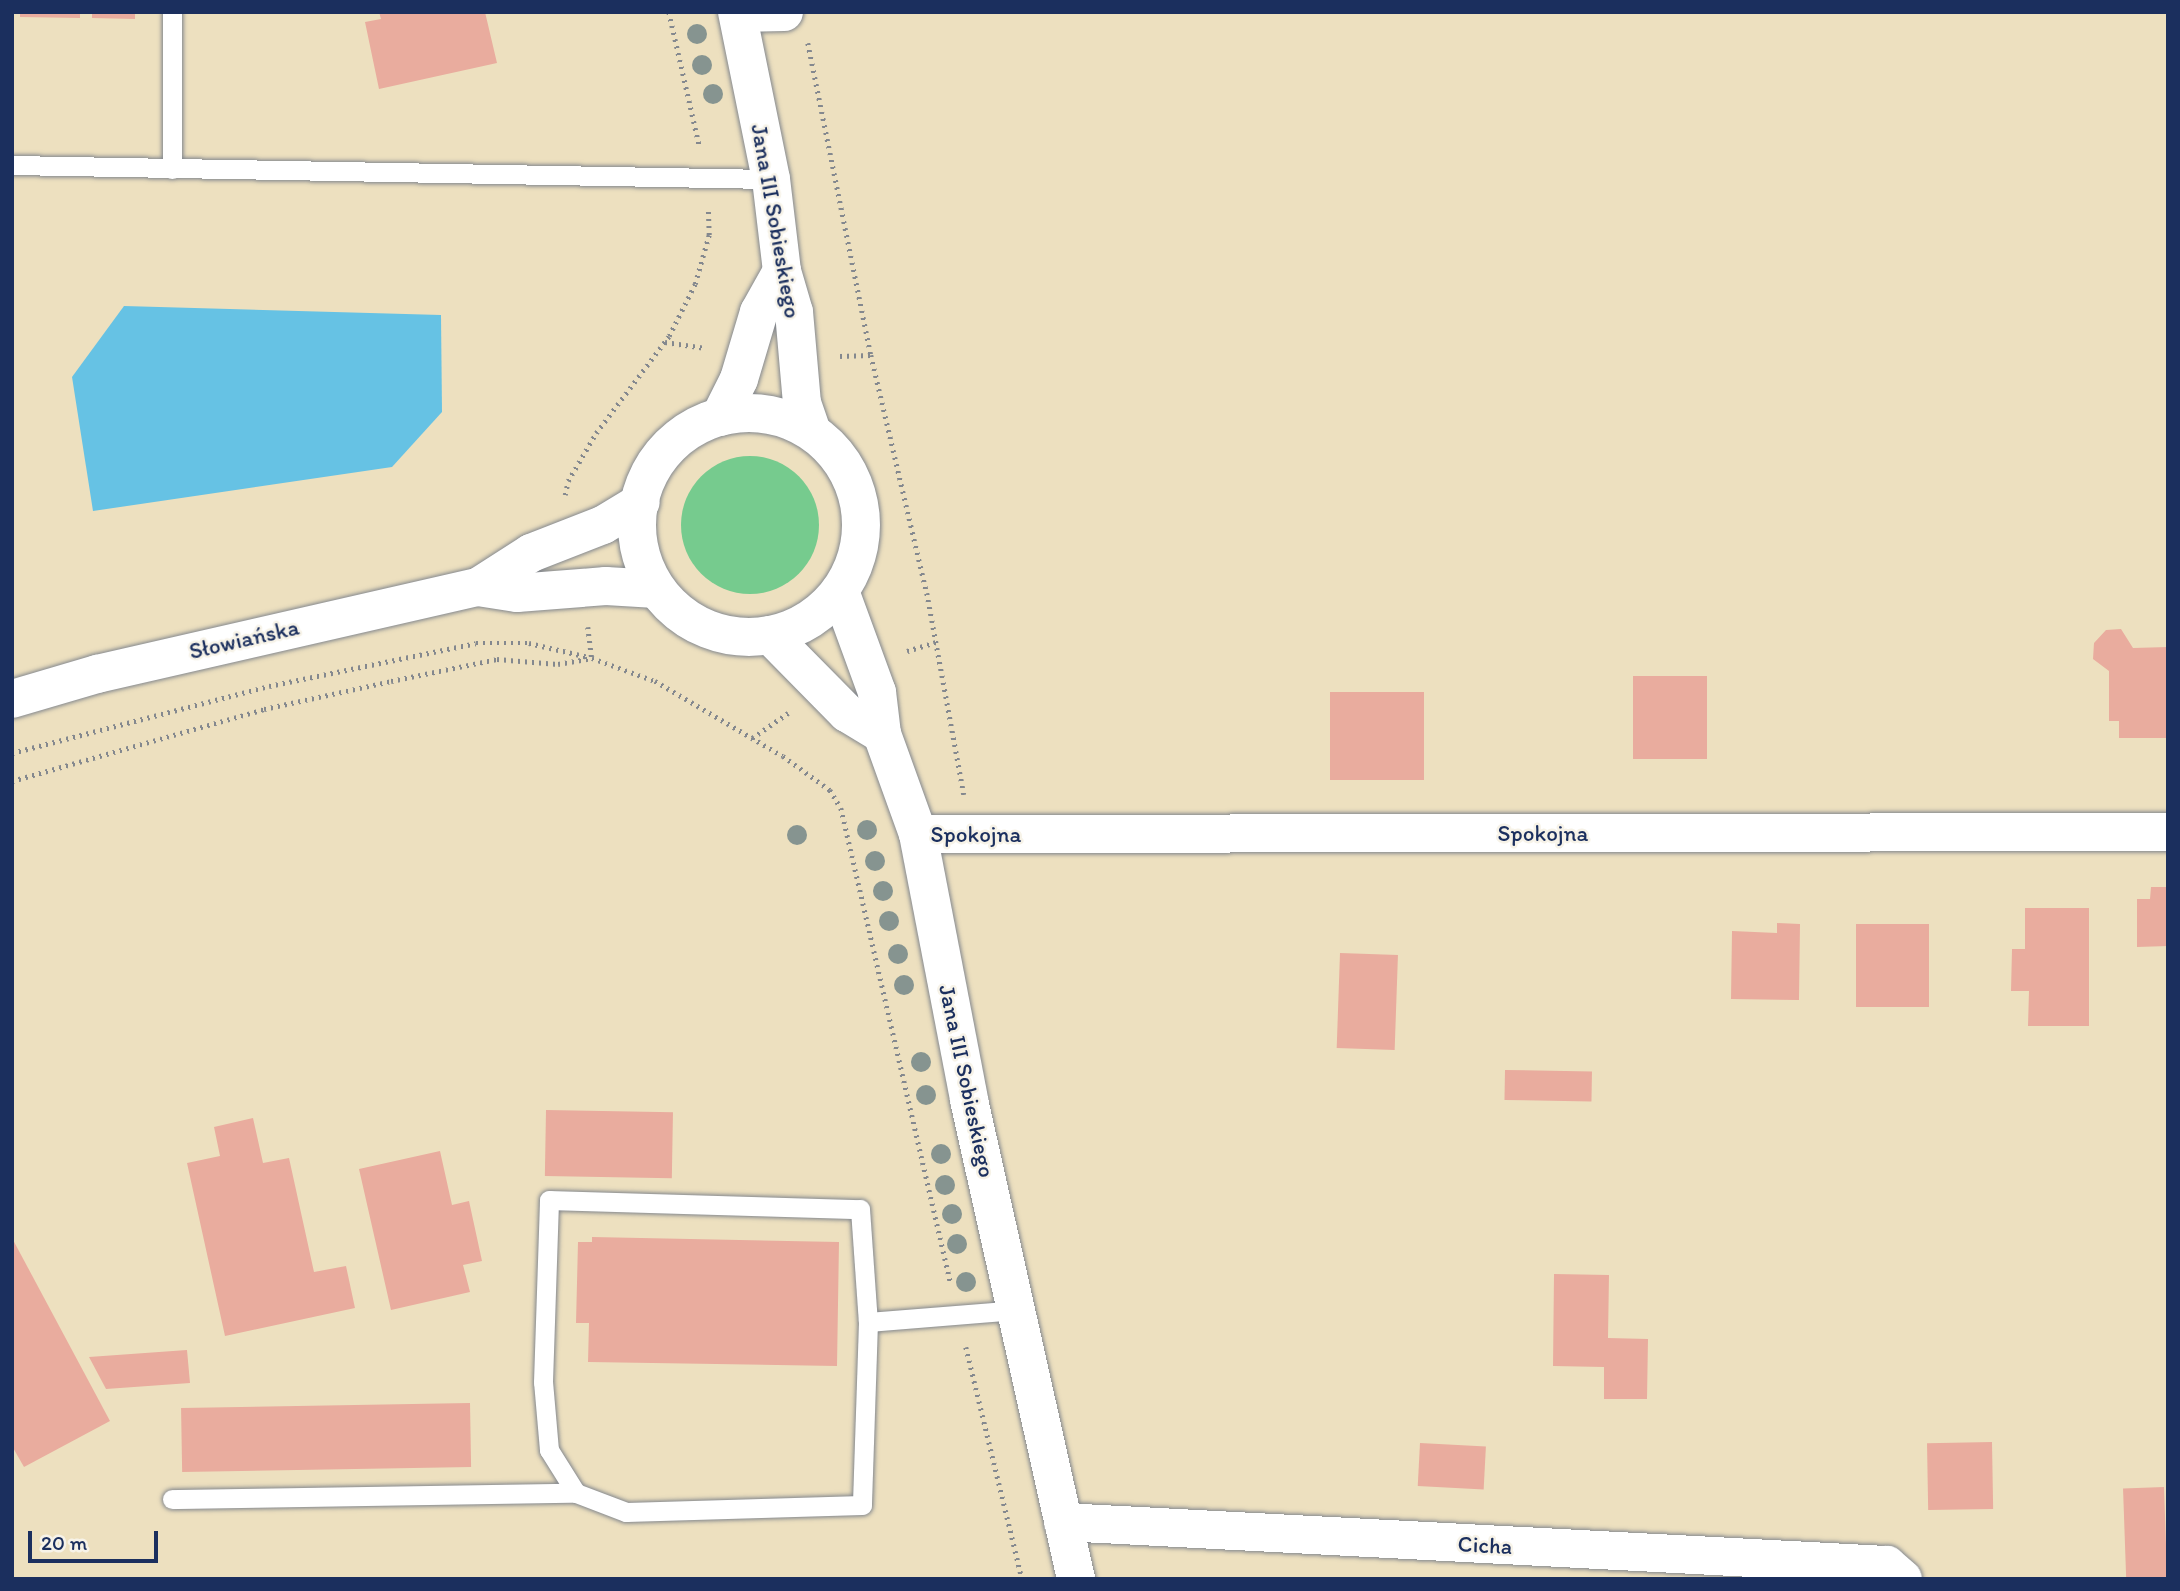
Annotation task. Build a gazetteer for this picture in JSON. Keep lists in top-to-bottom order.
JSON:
{
  "streets": {
    "street": [
      "Jana III Sobieskiego",
      "Słowiańska",
      "Spokojna",
      "Cicha"
    ]
  },
  "crossings": [
    ["Jana III Sobieskiego", "Słowiańska"],
    ["Jana III Sobieskiego", "Spokojna"],
    ["Jana III Sobieskiego", "Cicha"]
  ],
  "scale_bar": "20 m"
}
